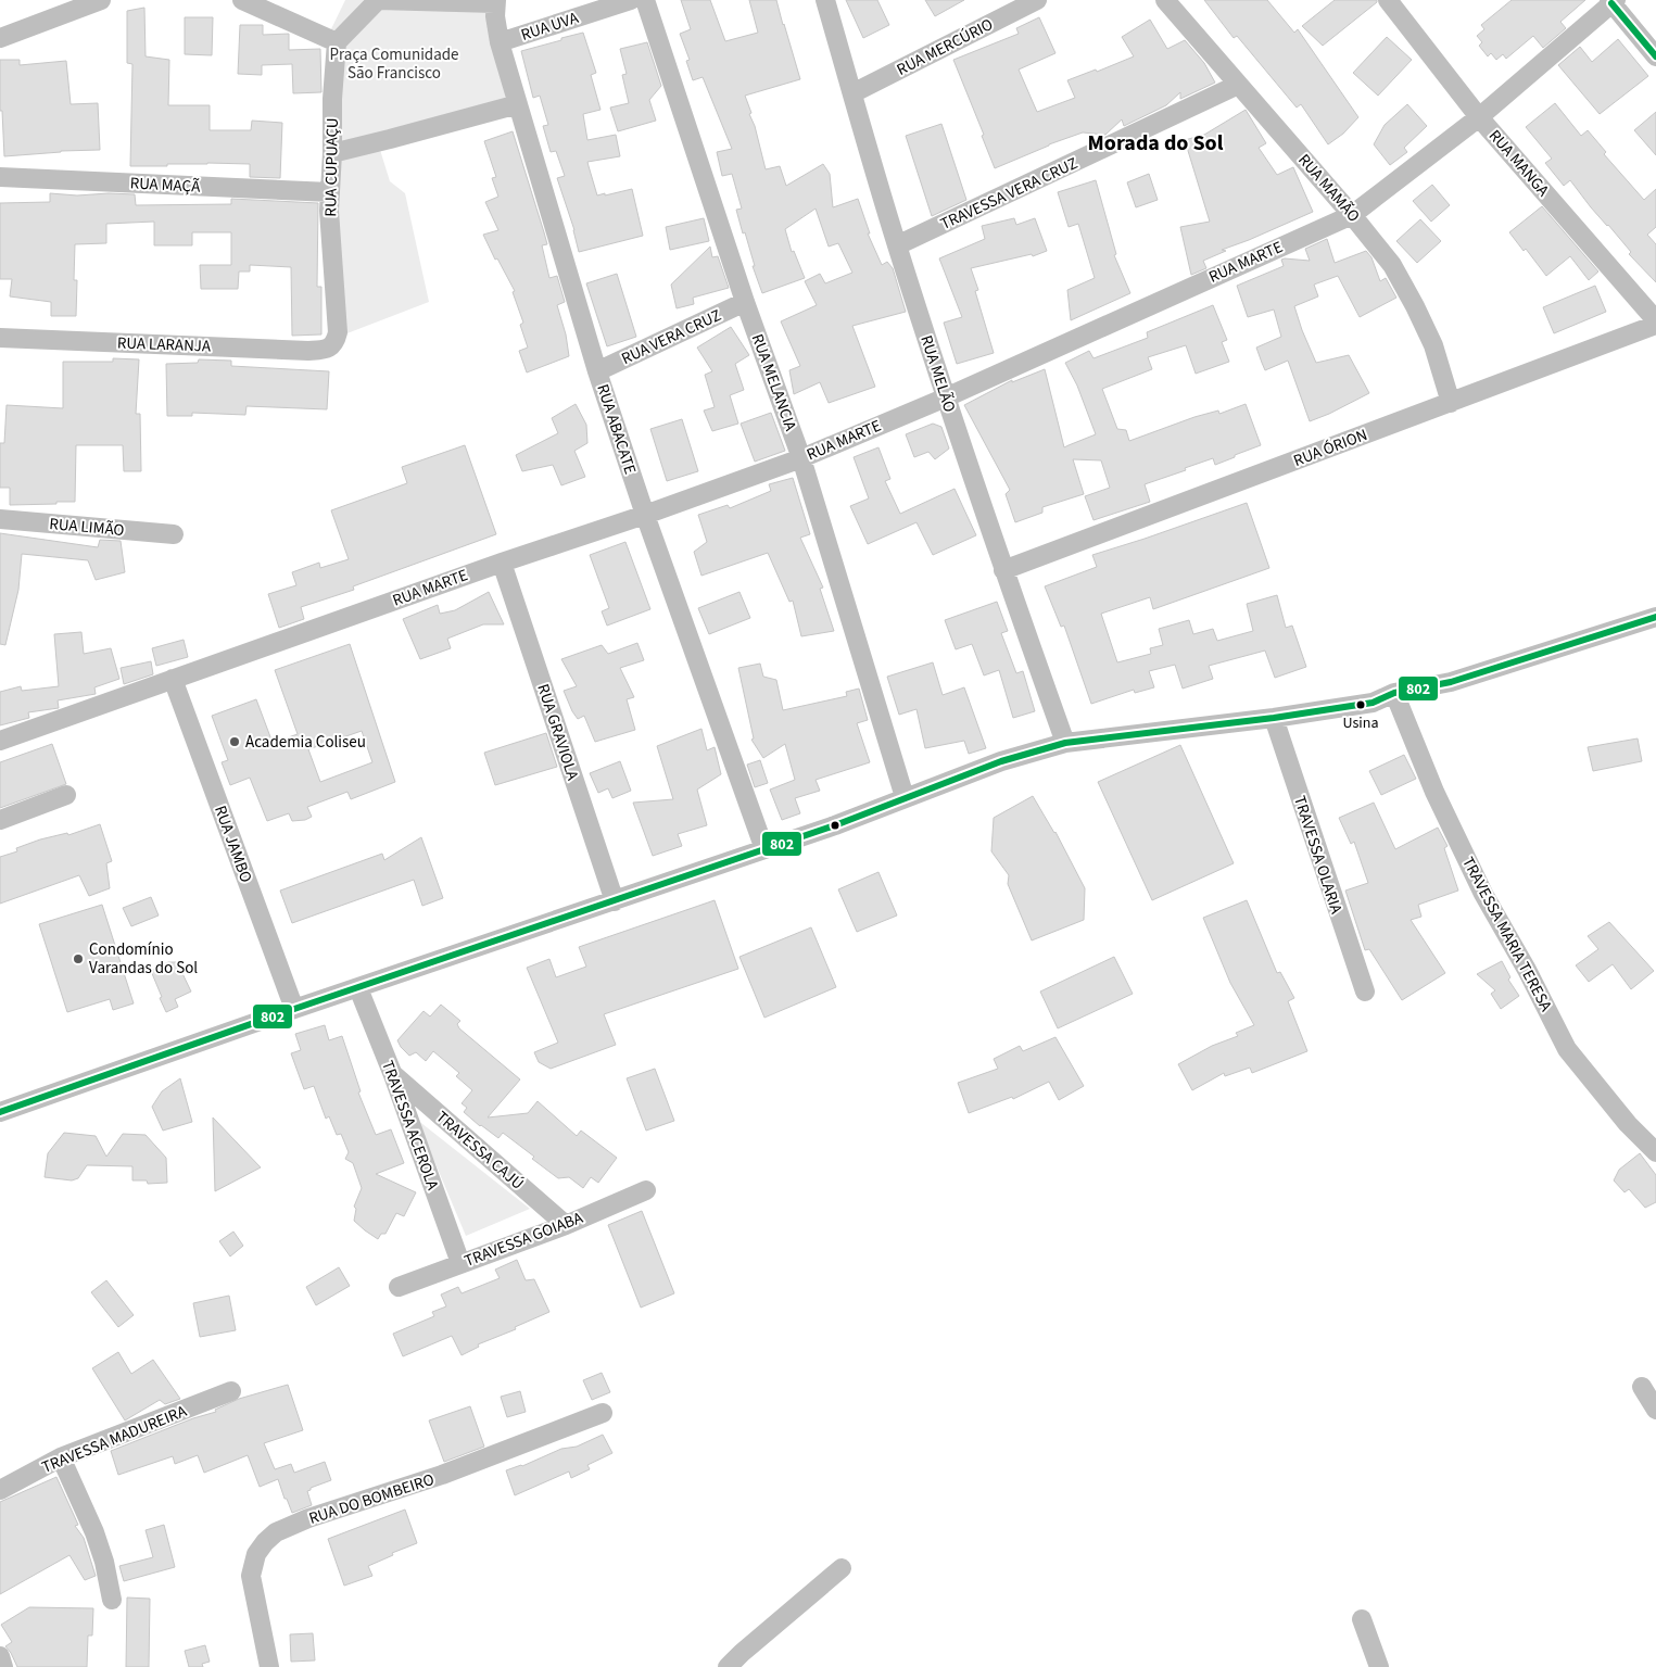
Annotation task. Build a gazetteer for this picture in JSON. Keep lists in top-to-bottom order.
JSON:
{
  "streets": {
    "street": [
      "RUA UVA",
      "RUA MERCÚRIO",
      "RUA MANGA",
      "RUA CUPUAÇU",
      "RUA MAÇÃ",
      "RUA MAMÃO",
      "TRAVESSA VERA CRUZ",
      "RUA MARTE",
      "RUA VERA CRUZ",
      "RUA LARANJA",
      "RUA MELÃO",
      "RUA MELANCIA",
      "RUA ABACATE",
      "RUA ÓRION",
      "RUA LIMÃO",
      "RUA GRAVIOLA",
      "RUA JAMBO",
      "TRAVESSA OLARIA",
      "TRAVESSA MARIA TERESA",
      "TRAVESSA ACEROLA",
      "TRAVESSA CAJÚ",
      "TRAVESSA GOIABA",
      "TRAVESSA MADUREIRA",
      "RUA DO BOMBEIRO"
    ]
  },
  "crossings": [
    ["RUA UVA", "RUA ABACATE"],
    ["RUA MERCÚRIO", "RUA MELÃO"],
    ["RUA MANGA", "RUA MARTE"],
    ["RUA CUPUAÇU", "RUA MAÇÃ"],
    ["RUA CUPUAÇU", "RUA LARANJA"],
    ["RUA MAMÃO", "TRAVESSA VERA CRUZ"],
    ["RUA MAMÃO", "RUA MARTE"],
    ["RUA MAMÃO", "RUA ÓRION"],
    ["TRAVESSA VERA CRUZ", "RUA MELÃO"],
    ["RUA MARTE", "RUA MELÃO"],
    ["RUA MARTE", "RUA MELANCIA"],
    ["RUA MARTE", "RUA ABACATE"],
    ["RUA MARTE", "RUA GRAVIOLA"],
    ["RUA MARTE", "RUA JAMBO"],
    ["RUA VERA CRUZ", "RUA MELANCIA"],
    ["RUA VERA CRUZ", "RUA ABACATE"],
    ["RUA MELÃO", "RUA ÓRION"],
    ["TRAVESSA ACEROLA", "TRAVESSA CAJÚ"],
    ["TRAVESSA ACEROLA", "TRAVESSA GOIABA"],
    ["TRAVESSA CAJÚ", "TRAVESSA GOIABA"]
  ],
  "districts": ["Morada do Sol"],
  "parks": ["Praça Comunidade São Francisco"],
  "places": ["Usina", "Academia Coliseu", "Condomínio Varandas do Sol"],
  "lines": ["transit line 802"]
}
